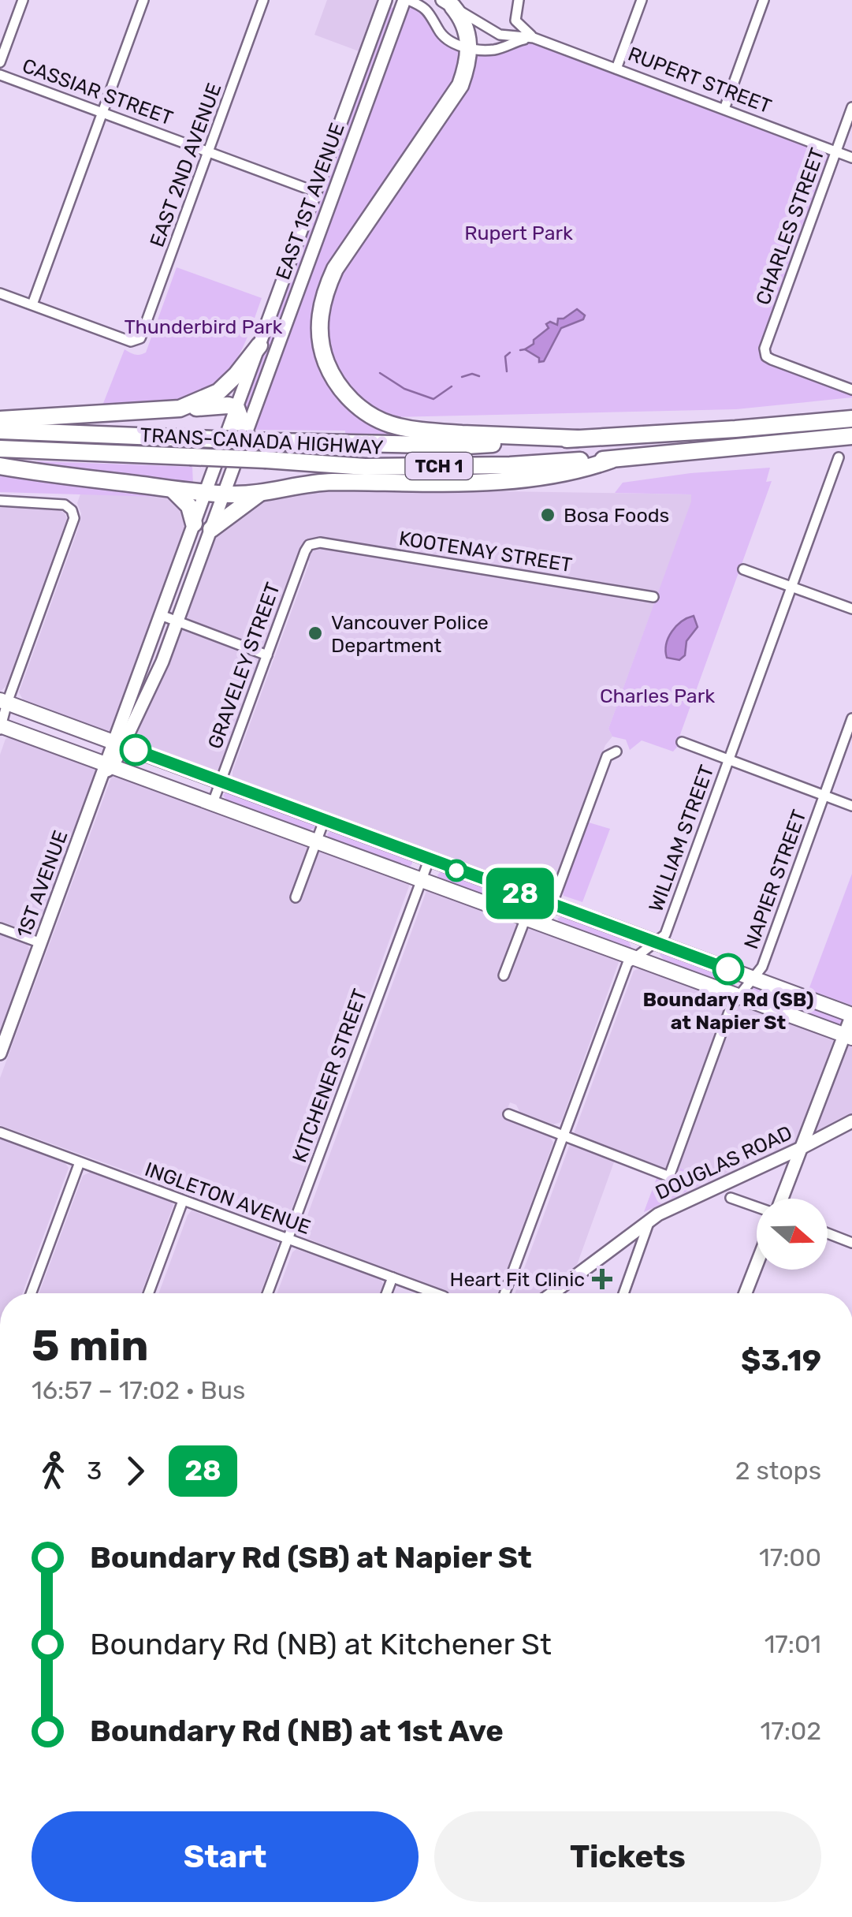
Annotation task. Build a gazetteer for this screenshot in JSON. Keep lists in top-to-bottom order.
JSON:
{
  "streets": {
    "highway": ["TRANS-CANADA HIGHWAY", "TCH 1"],
    "main road": ["EAST 1ST AVENUE", "1ST AVENUE", "DOUGLAS ROAD"],
    "street": [
      "RUPERT STREET",
      "CASSIAR STREET",
      "EAST 2ND AVENUE",
      "CHARLES STREET",
      "KOOTENAY STREET",
      "GRAVELEY STREET",
      "WILLIAM STREET",
      "NAPIER STREET",
      "KITCHENER STREET",
      "INGLETON AVENUE"
    ]
  },
  "crossings": [
    ["RUPERT STREET", "CHARLES STREET"],
    ["CASSIAR STREET", "EAST 2ND AVENUE"],
    ["CASSIAR STREET", "EAST 1ST AVENUE"],
    ["EAST 1ST AVENUE", "1ST AVENUE"],
    ["KOOTENAY STREET", "GRAVELEY STREET"],
    ["WILLIAM STREET", "NAPIER STREET"],
    ["KITCHENER STREET", "INGLETON AVENUE"]
  ],
  "parks": ["Rupert Park", "Thunderbird Park", "Charles Park"],
  "places": {
    "other": ["Bosa Foods", "Vancouver Police Department", "Boundary Rd (SB) at Napier St"],
    "health": ["Heart Fit Clinic"]
  },
  "lines": ["bus line 28"],
  "north": "right",
  "page": {
    "on_map": "28",
    "heading": ["5 min", "16:57 – 17:02 · Bus", "$3.19"],
    "legs": ["3", "28", "2 stops"],
    "list": [
      {
        "name": "Boundary Rd (SB) at Napier St",
        "value": "17:00"
      },
      {
        "name": "Boundary Rd (NB) at Kitchener St",
        "value": "17:01"
      },
      {
        "name": "Boundary Rd (NB) at 1st Ave",
        "value": "17:02"
      }
    ],
    "buttons": ["Start", "Tickets"]
  }
}
